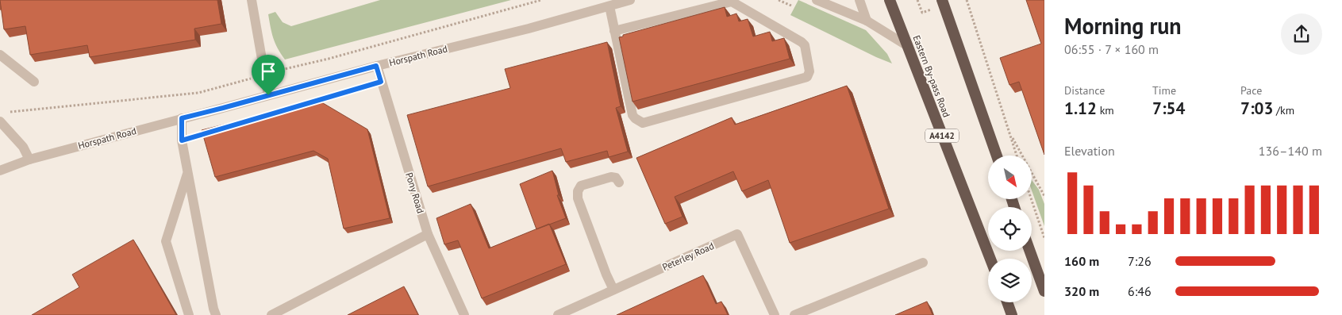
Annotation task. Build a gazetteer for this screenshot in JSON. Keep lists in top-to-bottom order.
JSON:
{
  "streets": {
    "highway": ["Eastern By-pass Road", "A4142"],
    "street": ["Horspath Road", "Pony Road", "Peterley Road"]
  },
  "crossings": [
    ["Horspath Road", "Pony Road"]
  ],
  "north": "bottom right",
  "page": {
    "heading": ["Morning run", "06:55 · 7 × 160 m"],
    "stats": [
      ["Distance", "1.12 km"],
      ["Time", "7:54"],
      ["Pace", "7:03 /km"]
    ],
    "chart": ["Elevation", "136–140 m"],
    "list": [
      {
        "name": "160 m",
        "note": "7:26"
      },
      {
        "name": "320 m",
        "note": "6:46"
      }
    ]
  }
}
